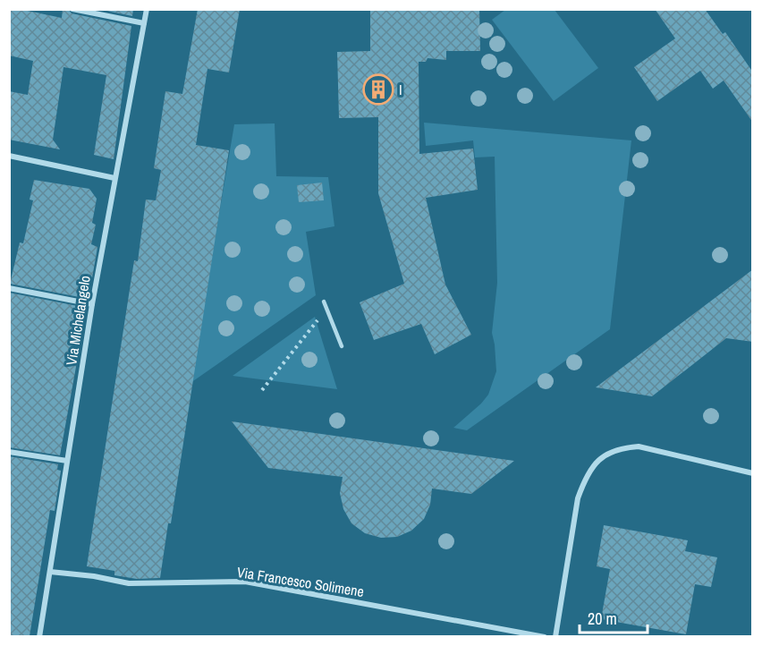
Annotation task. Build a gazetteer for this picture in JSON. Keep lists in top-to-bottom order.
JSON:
{
  "streets": {
    "street": ["Via Michelangelo", "Via Francesco Solimene"]
  },
  "crossings": [
    ["Via Michelangelo", "Via Francesco Solimene"]
  ],
  "places": {
    "building": ["I"]
  },
  "scale_bar": "20 m"
}
